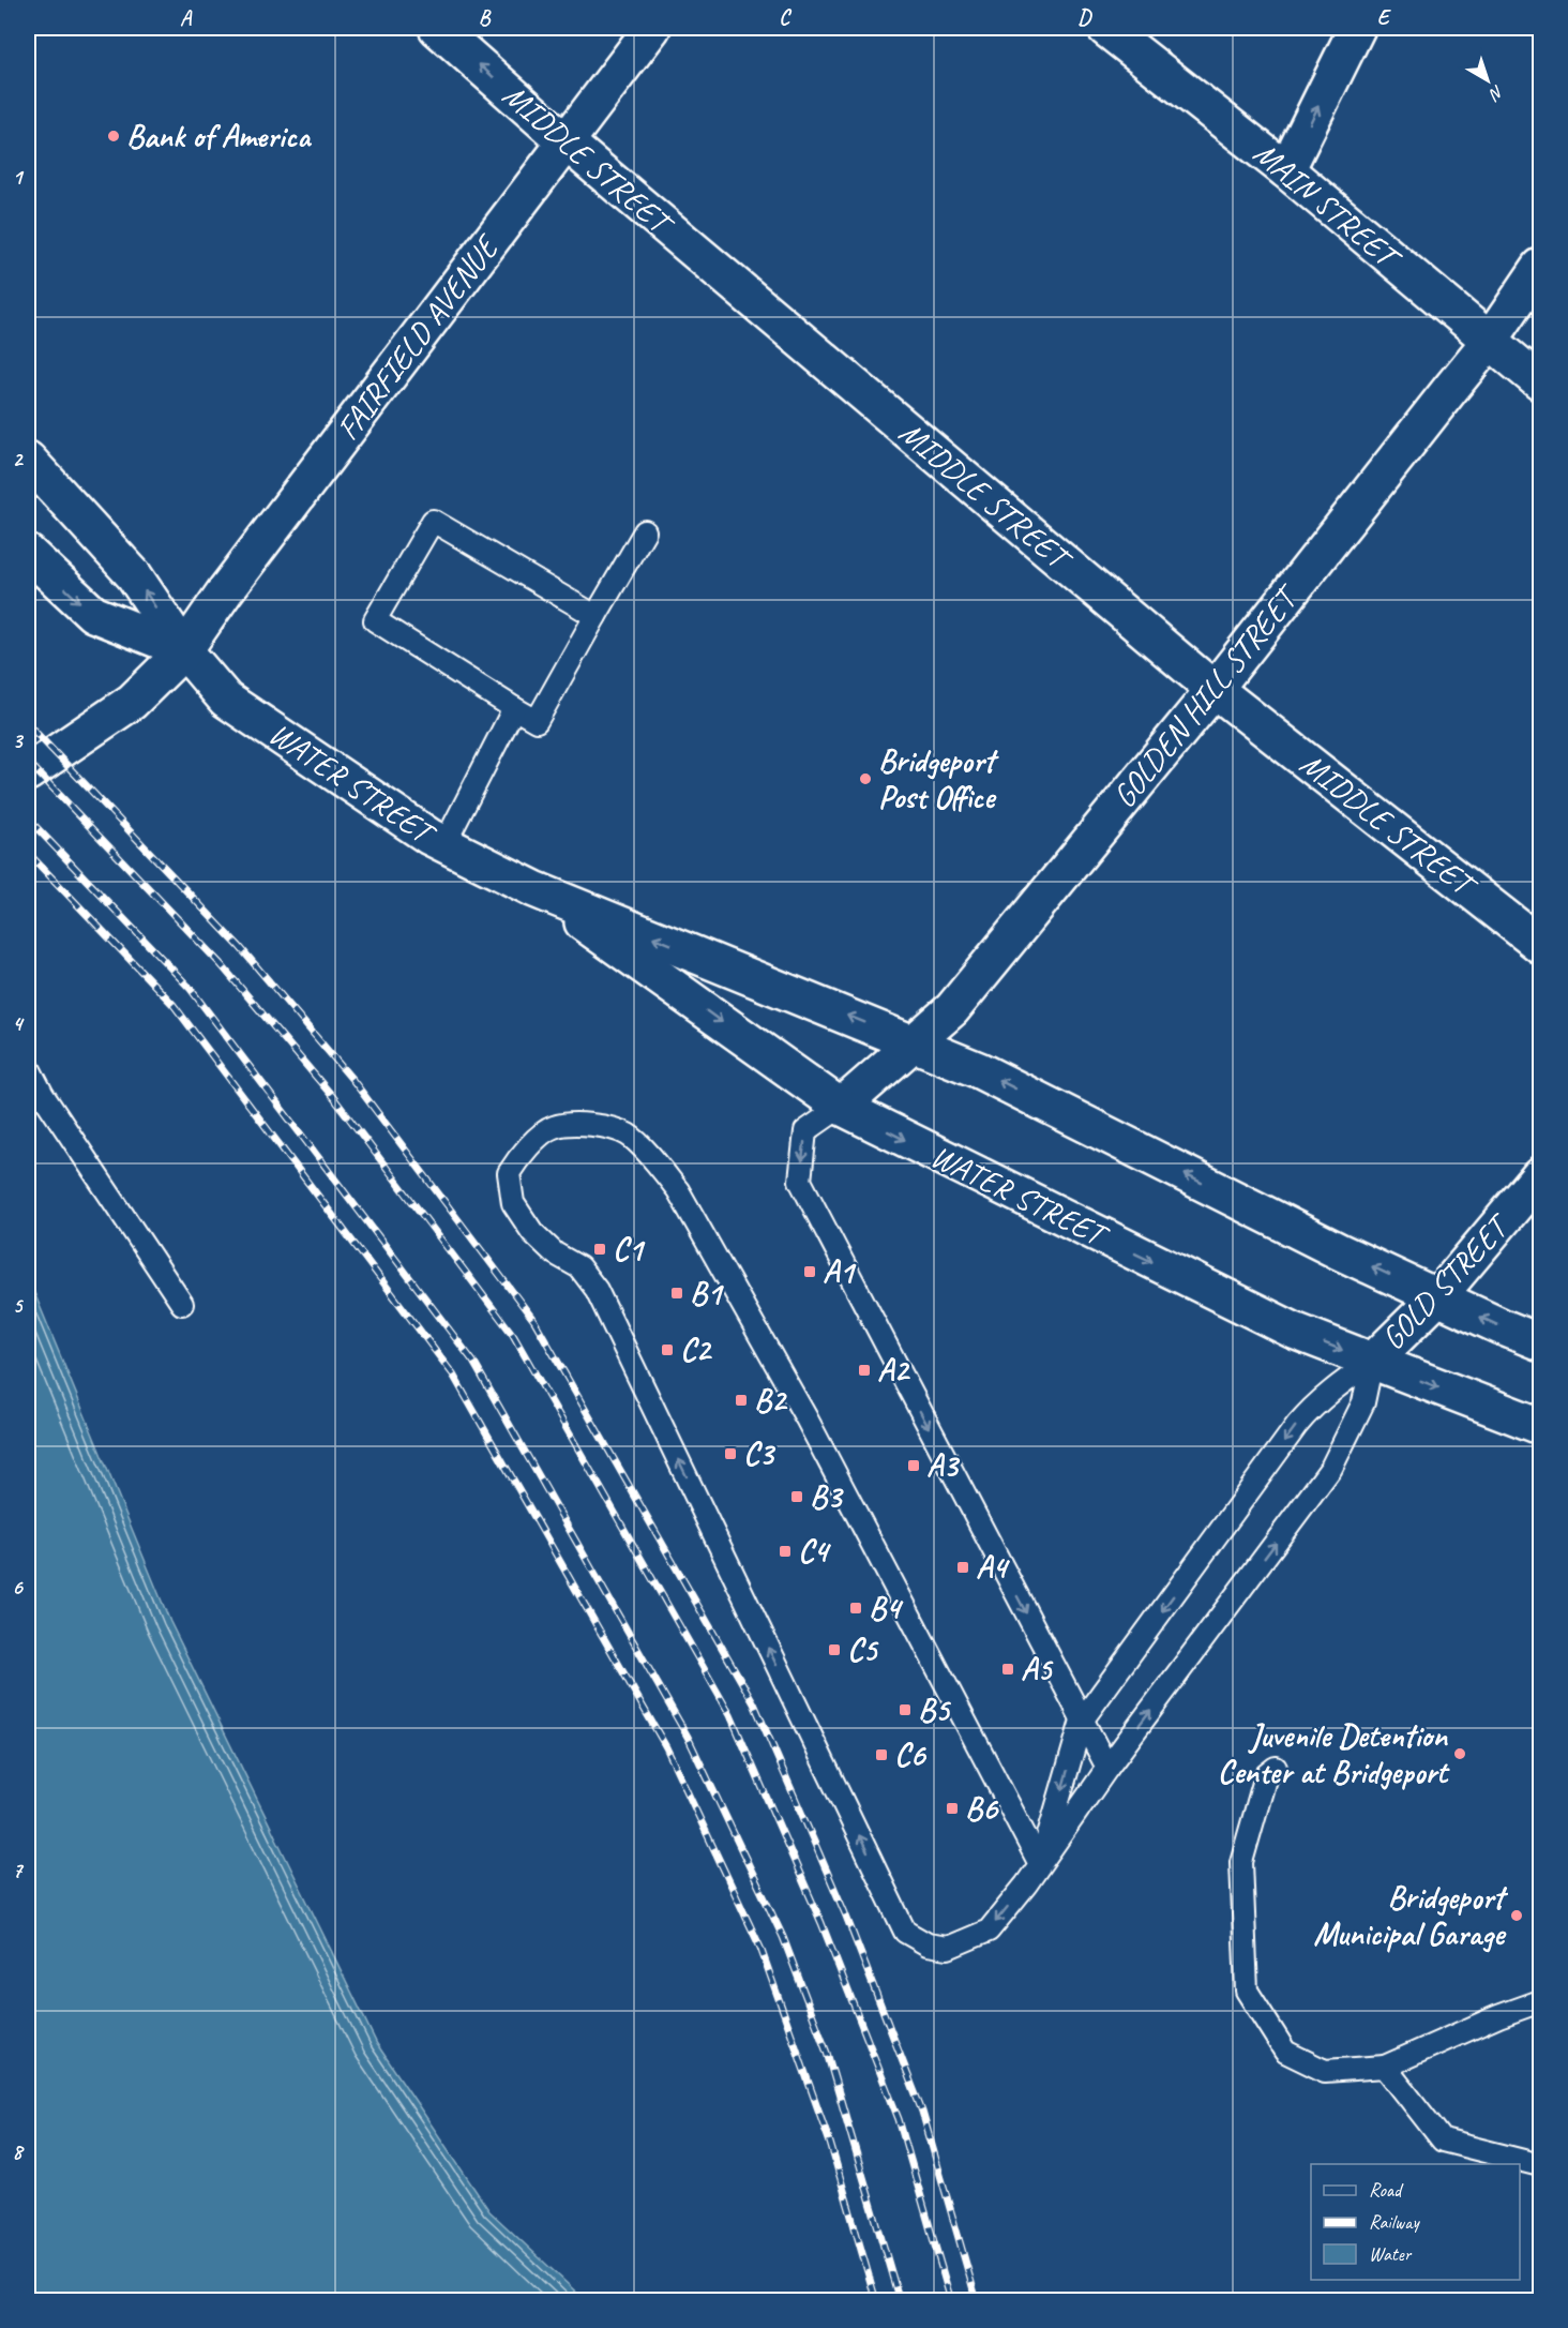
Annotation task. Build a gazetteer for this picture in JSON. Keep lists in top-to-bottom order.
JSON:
{
  "streets": {
    "main road": [
      "MIDDLE STREET",
      "MAIN STREET",
      "FAIRFIELD AVENUE",
      "GOLDEN HILL STREET",
      "WATER STREET",
      "GOLD STREET"
    ]
  },
  "crossings": [
    ["MIDDLE STREET", "FAIRFIELD AVENUE"],
    ["MIDDLE STREET", "GOLDEN HILL STREET"],
    ["MAIN STREET", "GOLDEN HILL STREET"],
    ["FAIRFIELD AVENUE", "WATER STREET"],
    ["GOLDEN HILL STREET", "WATER STREET"],
    ["WATER STREET", "GOLD STREET"]
  ],
  "places": {
    "other": [
      "Bank of America",
      "Bridgeport Post Office",
      "Juvenile Detention Center at Bridgeport",
      "Bridgeport Municipal Garage"
    ],
    "transit": [
      "C1",
      "A1",
      "B1",
      "C2",
      "A2",
      "B2",
      "C3",
      "A3",
      "B3",
      "C4",
      "A4",
      "B4",
      "C5",
      "A5",
      "B5",
      "C6",
      "B6"
    ]
  },
  "legend": ["Road", "Railway", "Water"],
  "north": "bottom right",
  "grid": {
    "columns": [
      "A",
      "B",
      "C",
      "D",
      "E"
    ],
    "rows": [
      "1",
      "2",
      "3",
      "4",
      "5",
      "6",
      "7",
      "8"
    ]
  }
}
